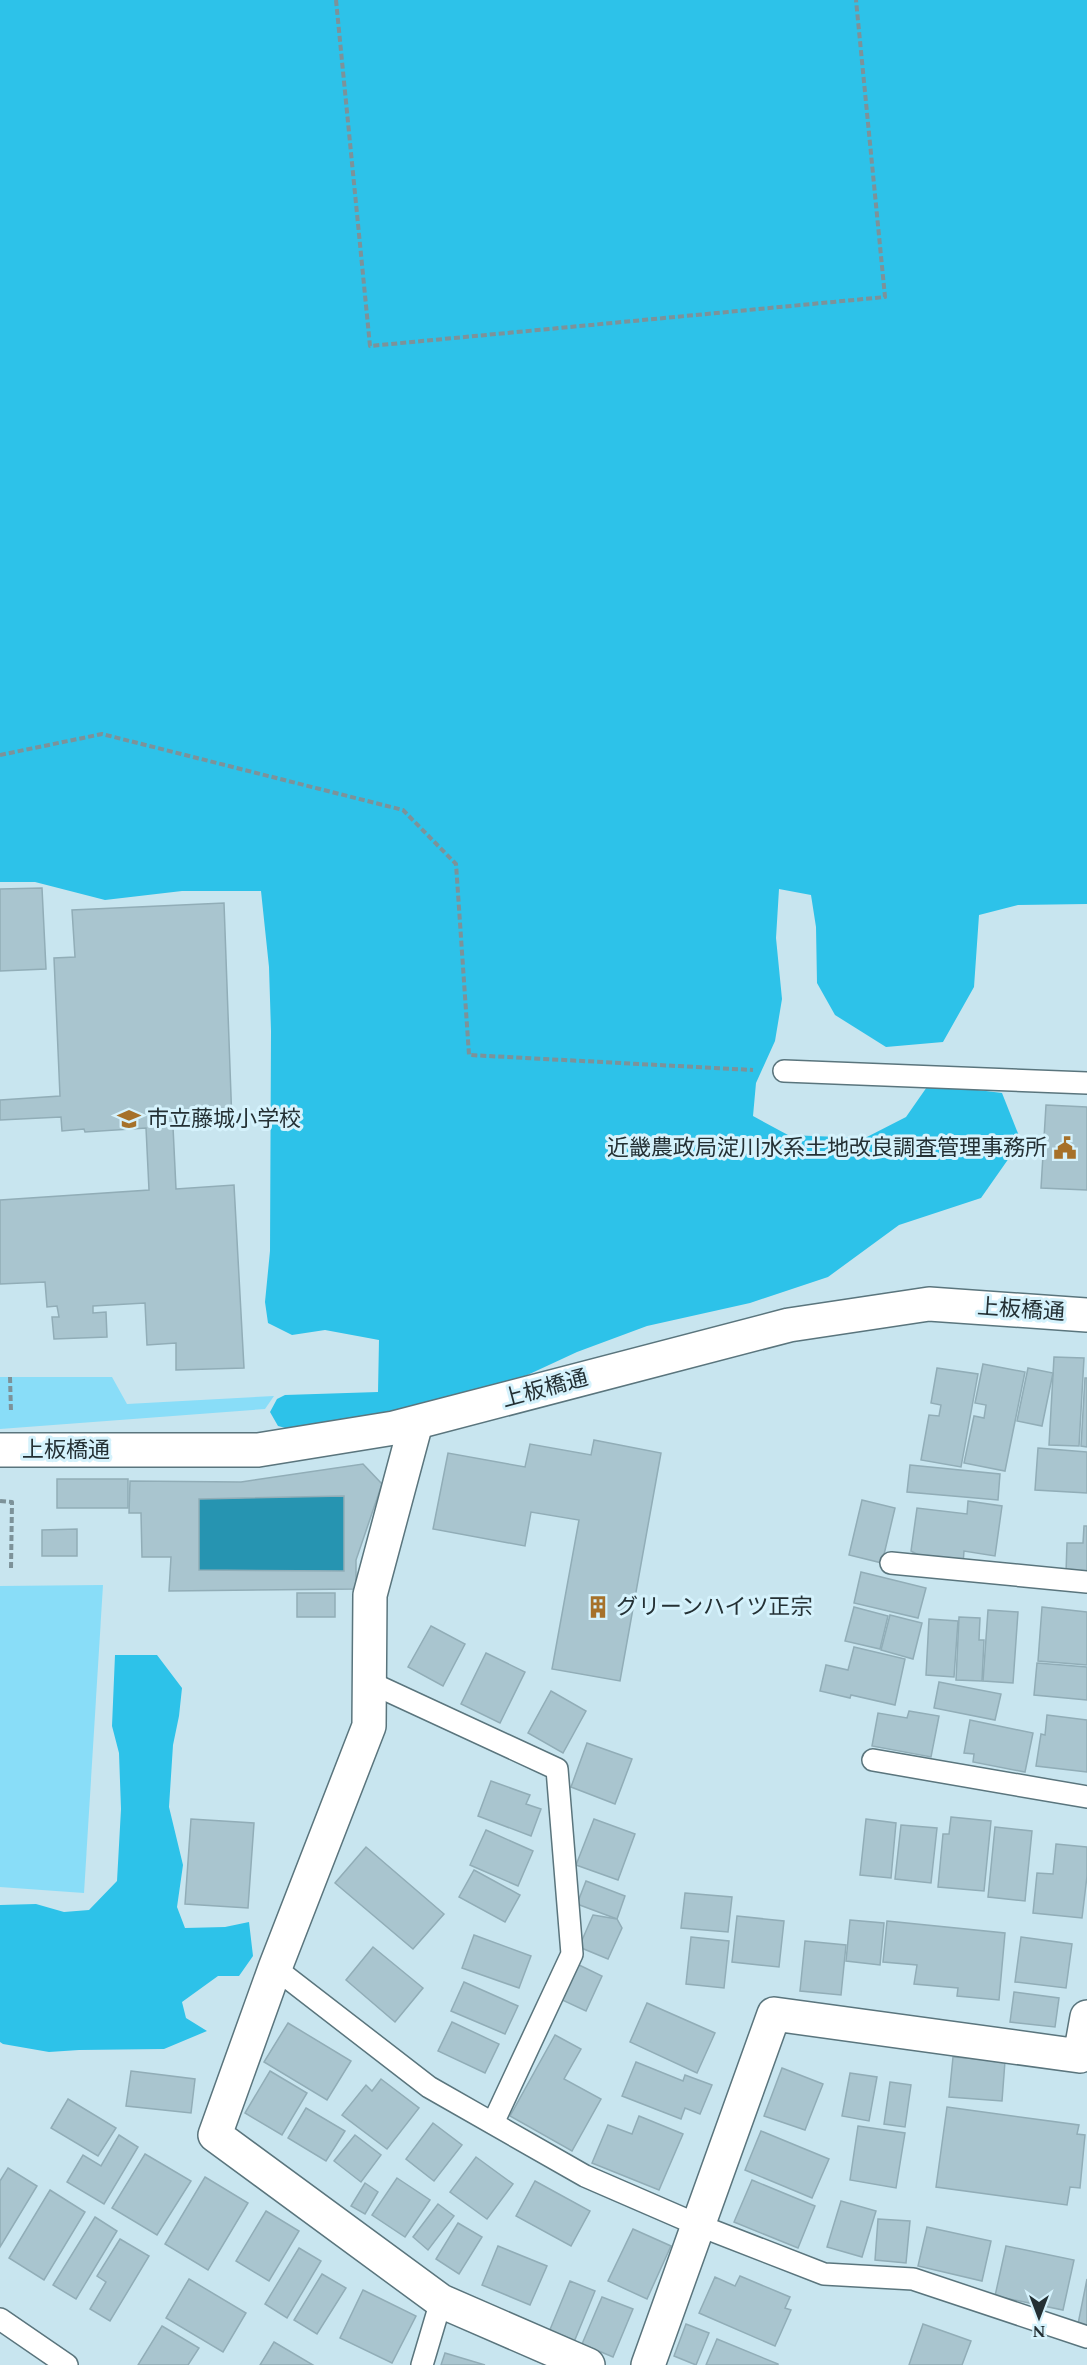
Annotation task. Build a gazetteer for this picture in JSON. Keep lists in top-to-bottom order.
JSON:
{
  "streets": {
    "street": ["上板橋通"]
  },
  "places": {
    "school or university": ["市立藤城小学校"],
    "public building": ["近畿農政局淀川水系土地改良調査管理事務所"],
    "building": ["グリーンハイツ正宗"]
  },
  "north": "bottom"
}
